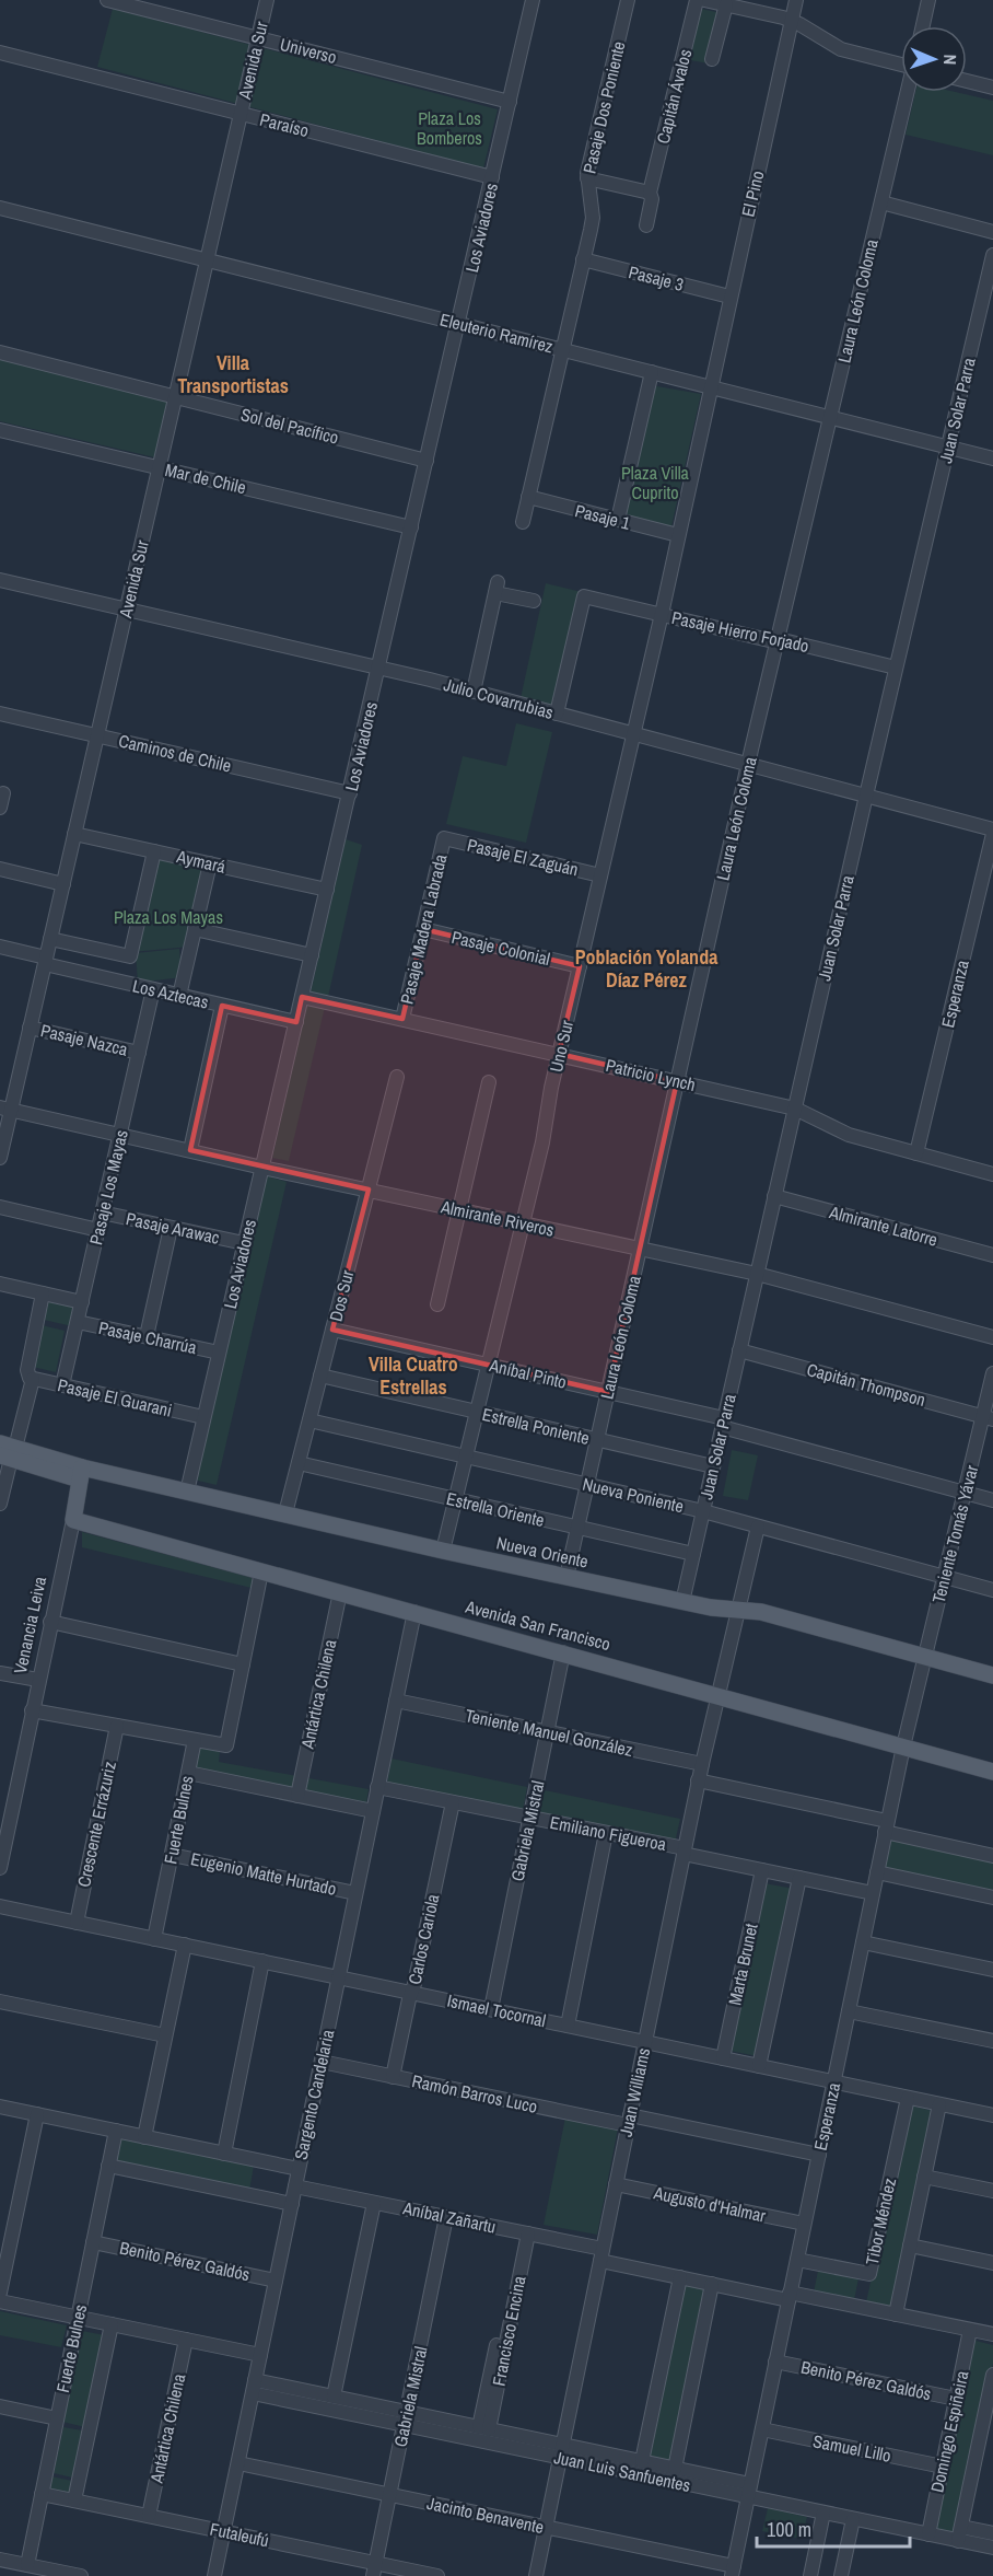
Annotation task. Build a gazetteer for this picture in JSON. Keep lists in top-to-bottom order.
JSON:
{
  "streets": {
    "main road": ["Nueva Oriente", "Venancia Leiva", "Avenida San Francisco"],
    "street": [
      "Universo",
      "Avenida Sur",
      "Capitán Ávalos",
      "Pasaje Dos Poniente",
      "Paraíso",
      "El Pino",
      "Los Aviadores",
      "Pasaje 3",
      "Laura León Coloma",
      "Eleuterio Ramírez",
      "Juan Solar Parra",
      "Sol del Pacífico",
      "Mar de Chile",
      "Pasaje 1",
      "Pasaje Hierro Forjado",
      "Julio Covarrubias",
      "Caminos de Chile",
      "Pasaje El Zaguán",
      "Aymará",
      "Pasaje Madera Labrada",
      "Pasaje Colonial",
      "Los Aztecas",
      "Esperanza",
      "Pasaje Nazca",
      "Uno Sur",
      "Patricio Lynch",
      "Pasaje Los Mayas",
      "Almirante Riveros",
      "Almirante Latorre",
      "Pasaje Arawac",
      "Dos Sur",
      "Pasaje Charrúa",
      "Aníbal Pinto",
      "Capitán Thompson",
      "Pasaje El Guarani",
      "Estrella Poniente",
      "Nueva Poniente",
      "Estrella Oriente",
      "Teniente Tomás Yávar",
      "Antártica Chilena",
      "Teniente Manuel González",
      "Fuerte Bulnes",
      "Crescente Errázuriz",
      "Gabriela Mistral",
      "Emiliano Figueroa",
      "Eugenio Matte Hurtado",
      "Carlos Cariola",
      "Marta Brunet",
      "Ismael Tocornal",
      "Juan Williams",
      "Ramón Barros Luco",
      "Sargento Candelaria",
      "Augusto d'Halmar",
      "Aníbal Zañartu",
      "Tibor Méndez",
      "Benito Pérez Galdós",
      "Francisco Encina",
      "Domingo Espiñeira",
      "Samuel Lillo",
      "Juan Luis Sanfuentes",
      "Jacinto Benavente",
      "Futaleufú"
    ]
  },
  "crossings": [
    ["Universo", "Avenida Sur"],
    ["Universo", "Los Aviadores"],
    ["Avenida Sur", "Paraíso"],
    ["Avenida Sur", "Eleuterio Ramírez"],
    ["Avenida Sur", "Sol del Pacífico"],
    ["Avenida Sur", "Mar de Chile"],
    ["Avenida Sur", "Julio Covarrubias"],
    ["Avenida Sur", "Caminos de Chile"],
    ["Avenida Sur", "Aymará"],
    ["Avenida Sur", "Los Aztecas"],
    ["Avenida Sur", "Pasaje Nazca"],
    ["Avenida Sur", "Almirante Riveros"],
    ["Pasaje Dos Poniente", "Pasaje 3"],
    ["Pasaje Dos Poniente", "Eleuterio Ramírez"],
    ["Pasaje Dos Poniente", "Pasaje 1"],
    ["Paraíso", "Los Aviadores"],
    ["El Pino", "Pasaje 3"],
    ["El Pino", "Eleuterio Ramírez"],
    ["El Pino", "Uno Sur"],
    ["Los Aviadores", "Eleuterio Ramírez"],
    ["Los Aviadores", "Sol del Pacífico"],
    ["Los Aviadores", "Mar de Chile"],
    ["Los Aviadores", "Julio Covarrubias"],
    ["Los Aviadores", "Caminos de Chile"],
    ["Los Aviadores", "Aymará"],
    ["Los Aviadores", "Los Aztecas"],
    ["Los Aviadores", "Patricio Lynch"],
    ["Los Aviadores", "Almirante Riveros"],
    ["Los Aviadores", "Pasaje Arawac"],
    ["Los Aviadores", "Pasaje Charrúa"],
    ["Los Aviadores", "Pasaje El Guarani"],
    ["Los Aviadores", "Nueva Oriente"],
    ["Laura León Coloma", "Eleuterio Ramírez"],
    ["Laura León Coloma", "Pasaje Hierro Forjado"],
    ["Laura León Coloma", "Julio Covarrubias"],
    ["Laura León Coloma", "Patricio Lynch"],
    ["Laura León Coloma", "Almirante Riveros"],
    ["Laura León Coloma", "Aníbal Pinto"],
    ["Laura León Coloma", "Estrella Poniente"],
    ["Laura León Coloma", "Nueva Poniente"],
    ["Laura León Coloma", "Estrella Oriente"],
    ["Laura León Coloma", "Nueva Oriente"],
    ["Eleuterio Ramírez", "Juan Solar Parra"],
    ["Eleuterio Ramírez", "Uno Sur"],
    ["Juan Solar Parra", "Pasaje Hierro Forjado"],
    ["Juan Solar Parra", "Julio Covarrubias"],
    ["Juan Solar Parra", "Patricio Lynch"],
    ["Juan Solar Parra", "Almirante Riveros"],
    ["Juan Solar Parra", "Almirante Latorre"],
    ["Juan Solar Parra", "Aníbal Pinto"],
    ["Juan Solar Parra", "Capitán Thompson"],
    ["Juan Solar Parra", "Estrella Poniente"],
    ["Juan Solar Parra", "Nueva Poniente"],
    ["Juan Solar Parra", "Estrella Oriente"],
    ["Juan Solar Parra", "Nueva Oriente"],
    ["Pasaje 1", "Uno Sur"],
    ["Pasaje Hierro Forjado", "Julio Covarrubias"],
    ["Pasaje Hierro Forjado", "Uno Sur"],
    ["Julio Covarrubias", "Esperanza"],
    ["Julio Covarrubias", "Uno Sur"],
    ["Pasaje El Zaguán", "Pasaje Madera Labrada"],
    ["Pasaje El Zaguán", "Uno Sur"],
    ["Aymará", "Los Aztecas"],
    ["Pasaje Madera Labrada", "Pasaje Colonial"],
    ["Pasaje Madera Labrada", "Patricio Lynch"],
    ["Pasaje Colonial", "Uno Sur"],
    ["Los Aztecas", "Pasaje Los Mayas"],
    ["Esperanza", "Patricio Lynch"],
    ["Esperanza", "Teniente Tomás Yávar"],
    ["Esperanza", "Nueva Oriente"],
    ["Esperanza", "Avenida San Francisco"],
    ["Esperanza", "Emiliano Figueroa"],
    ["Esperanza", "Ismael Tocornal"],
    ["Esperanza", "Ramón Barros Luco"],
    ["Esperanza", "Augusto d'Halmar"],
    ["Esperanza", "Aníbal Zañartu"],
    ["Esperanza", "Tibor Méndez"],
    ["Esperanza", "Benito Pérez Galdós"],
    ["Esperanza", "Samuel Lillo"],
    ["Esperanza", "Juan Luis Sanfuentes"],
    ["Esperanza", "Jacinto Benavente"],
    ["Pasaje Nazca", "Pasaje Los Mayas"],
    ["Uno Sur", "Patricio Lynch"],
    ["Uno Sur", "Almirante Riveros"],
    ["Uno Sur", "Aníbal Pinto"],
    ["Uno Sur", "Estrella Poniente"],
    ["Uno Sur", "Nueva Poniente"],
    ["Uno Sur", "Estrella Oriente"],
    ["Uno Sur", "Nueva Oriente"],
    ["Pasaje Los Mayas", "Almirante Riveros"],
    ["Pasaje Los Mayas", "Pasaje Arawac"],
    ["Pasaje Los Mayas", "Pasaje Charrúa"],
    ["Pasaje Los Mayas", "Pasaje El Guarani"],
    ["Almirante Riveros", "Dos Sur"],
    ["Dos Sur", "Aníbal Pinto"],
    ["Dos Sur", "Estrella Poniente"],
    ["Dos Sur", "Nueva Poniente"],
    ["Dos Sur", "Estrella Oriente"],
    ["Dos Sur", "Nueva Oriente"],
    ["Aníbal Pinto", "Teniente Tomás Yávar"],
    ["Capitán Thompson", "Teniente Tomás Yávar"],
    ["Nueva Poniente", "Teniente Tomás Yávar"],
    ["Nueva Poniente", "Juan Williams"],
    ["Teniente Tomás Yávar", "Nueva Oriente"],
    ["Nueva Oriente", "Venancia Leiva"],
    ["Nueva Oriente", "Juan Williams"],
    ["Venancia Leiva", "Avenida San Francisco"],
    ["Avenida San Francisco", "Antártica Chilena"],
    ["Avenida San Francisco", "Gabriela Mistral"],
    ["Avenida San Francisco", "Juan Williams"],
    ["Avenida San Francisco", "Sargento Candelaria"],
    ["Antártica Chilena", "Futaleufú"],
    ["Teniente Manuel González", "Gabriela Mistral"],
    ["Teniente Manuel González", "Juan Williams"],
    ["Teniente Manuel González", "Sargento Candelaria"],
    ["Fuerte Bulnes", "Eugenio Matte Hurtado"],
    ["Fuerte Bulnes", "Ismael Tocornal"],
    ["Fuerte Bulnes", "Benito Pérez Galdós"],
    ["Fuerte Bulnes", "Futaleufú"],
    ["Crescente Errázuriz", "Ismael Tocornal"],
    ["Gabriela Mistral", "Emiliano Figueroa"],
    ["Gabriela Mistral", "Ismael Tocornal"],
    ["Gabriela Mistral", "Aníbal Zañartu"],
    ["Gabriela Mistral", "Juan Luis Sanfuentes"],
    ["Gabriela Mistral", "Jacinto Benavente"],
    ["Gabriela Mistral", "Futaleufú"],
    ["Emiliano Figueroa", "Carlos Cariola"],
    ["Emiliano Figueroa", "Marta Brunet"],
    ["Emiliano Figueroa", "Juan Williams"],
    ["Emiliano Figueroa", "Sargento Candelaria"],
    ["Eugenio Matte Hurtado", "Sargento Candelaria"],
    ["Carlos Cariola", "Ismael Tocornal"],
    ["Carlos Cariola", "Ramón Barros Luco"],
    ["Marta Brunet", "Ismael Tocornal"],
    ["Ismael Tocornal", "Juan Williams"],
    ["Ismael Tocornal", "Sargento Candelaria"],
    ["Ismael Tocornal", "Tibor Méndez"],
    ["Juan Williams", "Ramón Barros Luco"],
    ["Juan Williams", "Augusto d'Halmar"],
    ["Juan Williams", "Aníbal Zañartu"],
    ["Juan Williams", "Juan Luis Sanfuentes"],
    ["Juan Williams", "Jacinto Benavente"],
    ["Ramón Barros Luco", "Sargento Candelaria"],
    ["Sargento Candelaria", "Aníbal Zañartu"],
    ["Sargento Candelaria", "Benito Pérez Galdós"],
    ["Sargento Candelaria", "Juan Luis Sanfuentes"],
    ["Sargento Candelaria", "Jacinto Benavente"],
    ["Sargento Candelaria", "Futaleufú"],
    ["Aníbal Zañartu", "Tibor Méndez"],
    ["Aníbal Zañartu", "Francisco Encina"],
    ["Aníbal Zañartu", "Domingo Espiñeira"],
    ["Benito Pérez Galdós", "Domingo Espiñeira"],
    ["Francisco Encina", "Juan Luis Sanfuentes"],
    ["Domingo Espiñeira", "Samuel Lillo"],
    ["Domingo Espiñeira", "Juan Luis Sanfuentes"]
  ],
  "districts": ["Villa Transportistas", "Población Yolanda Díaz Pérez", "Villa Cuatro Estrellas"],
  "parks": ["Plaza Los Bomberos", "Plaza Villa Cuprito", "Plaza Los Mayas"],
  "scale_bar": "100 m",
  "north": "right"
}
